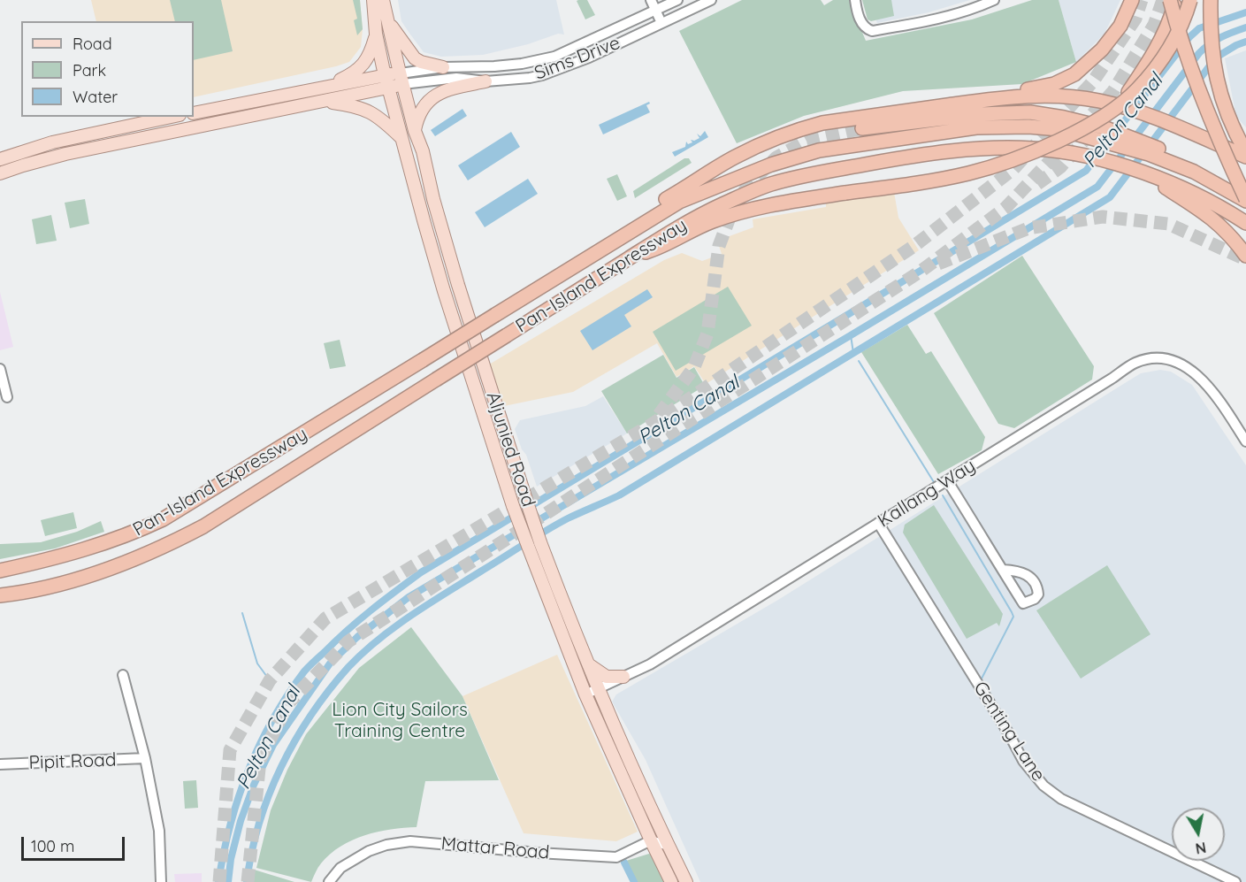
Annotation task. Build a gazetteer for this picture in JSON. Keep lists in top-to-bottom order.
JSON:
{
  "streets": {
    "highway": ["Pan-Island Expressway"],
    "main road": ["Aljunied Road"],
    "street": [
      "Sims Drive",
      "Kallang Way",
      "Genting Lane",
      "Pipit Road",
      "Mattar Road"
    ]
  },
  "crossings": [
    ["Sims Drive", "Aljunied Road"],
    ["Aljunied Road", "Kallang Way"],
    ["Aljunied Road", "Mattar Road"],
    ["Kallang Way", "Genting Lane"]
  ],
  "water": ["Pelton Canal"],
  "parks": ["Lion City Sailors Training Centre"],
  "legend": ["Road", "Park", "Water"],
  "scale_bar": "100 m",
  "north": "bottom"
}
